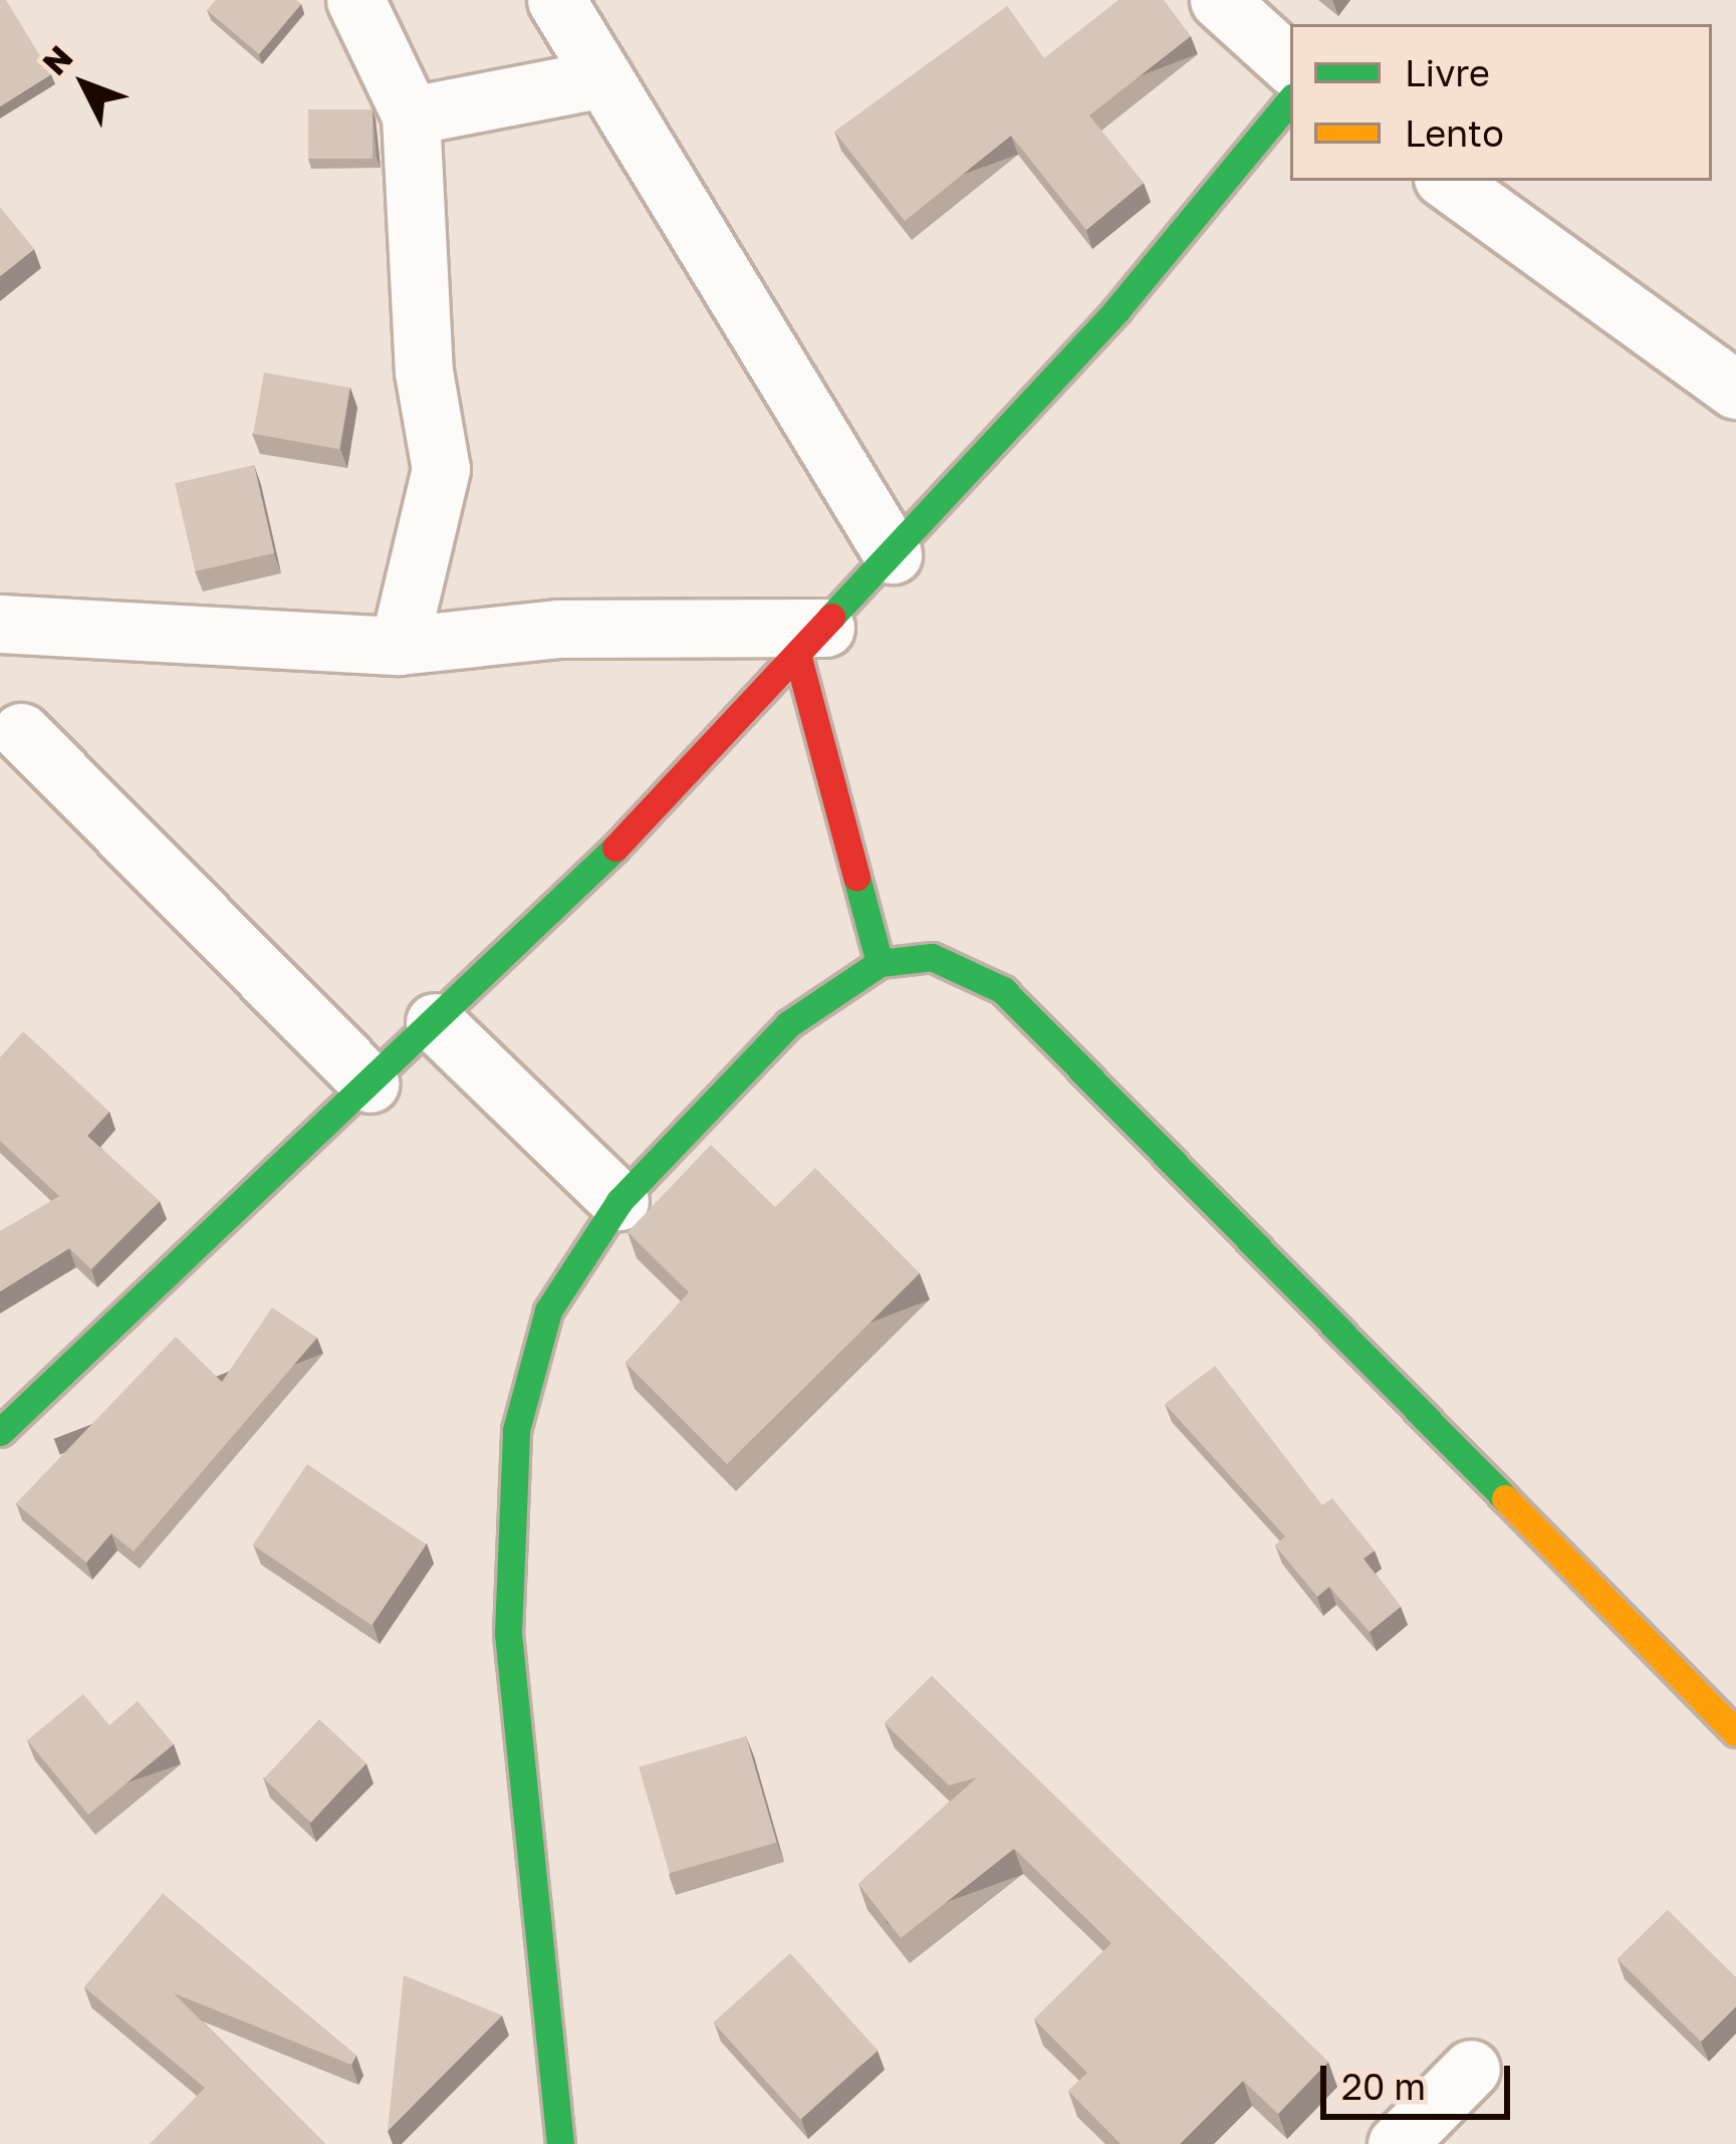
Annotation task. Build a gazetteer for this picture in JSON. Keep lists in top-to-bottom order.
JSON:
{
  "legend": ["Livre", "Lento"],
  "scale_bar": "20 m",
  "north": "top left"
}
